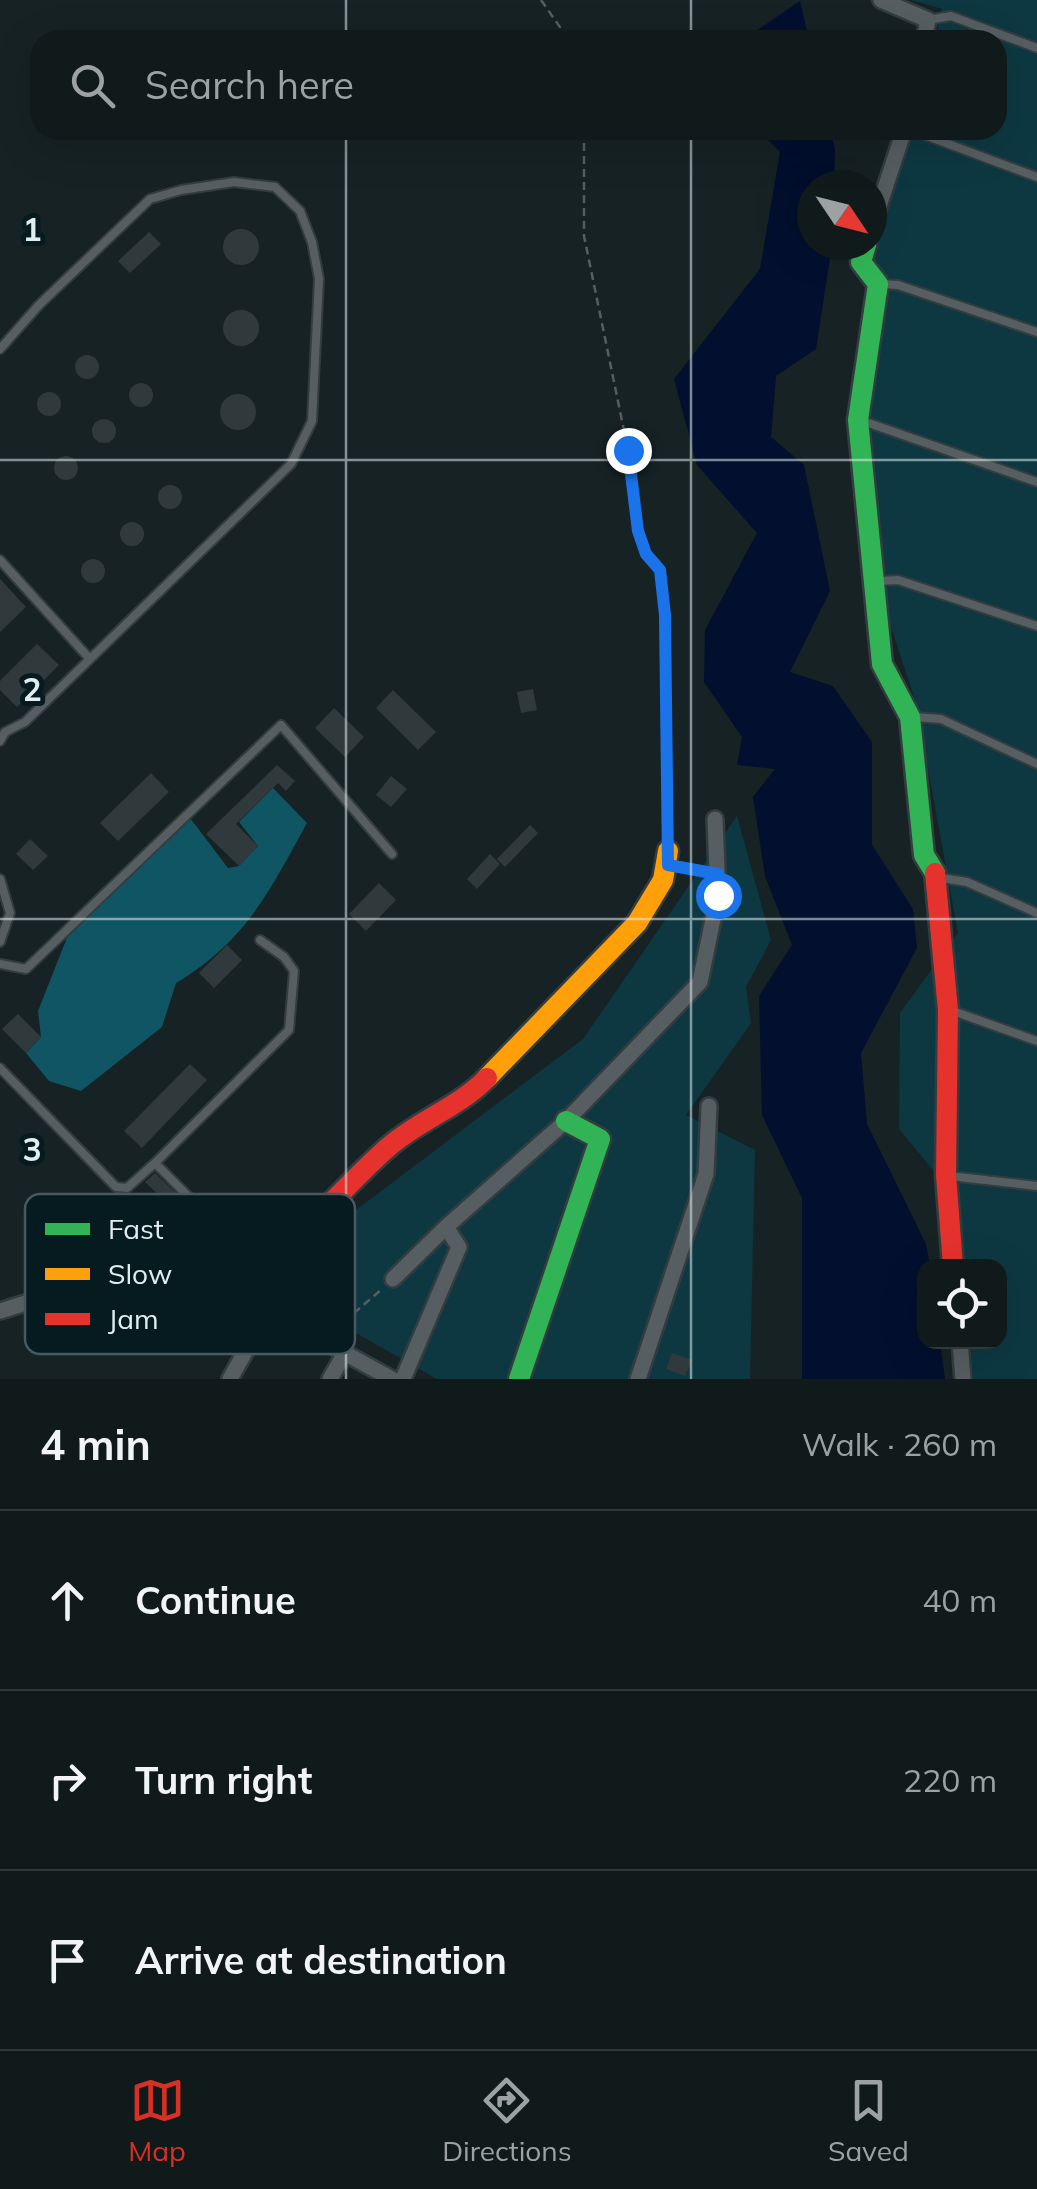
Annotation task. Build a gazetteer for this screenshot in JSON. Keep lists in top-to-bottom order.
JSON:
{
  "legend": ["Fast", "Slow", "Jam"],
  "north": "bottom right",
  "page": {
    "search": "Search here",
    "heading": ["4 min", "Walk · 260 m"],
    "list": [
      ["Continue", "40 m"],
      ["Turn right", "220 m"],
      "Arrive at destination"
    ],
    "nav": ["Map", "Directions", "Saved"]
  },
  "grid": {
    "rows": ["1", "2", "3"]
  }
}
